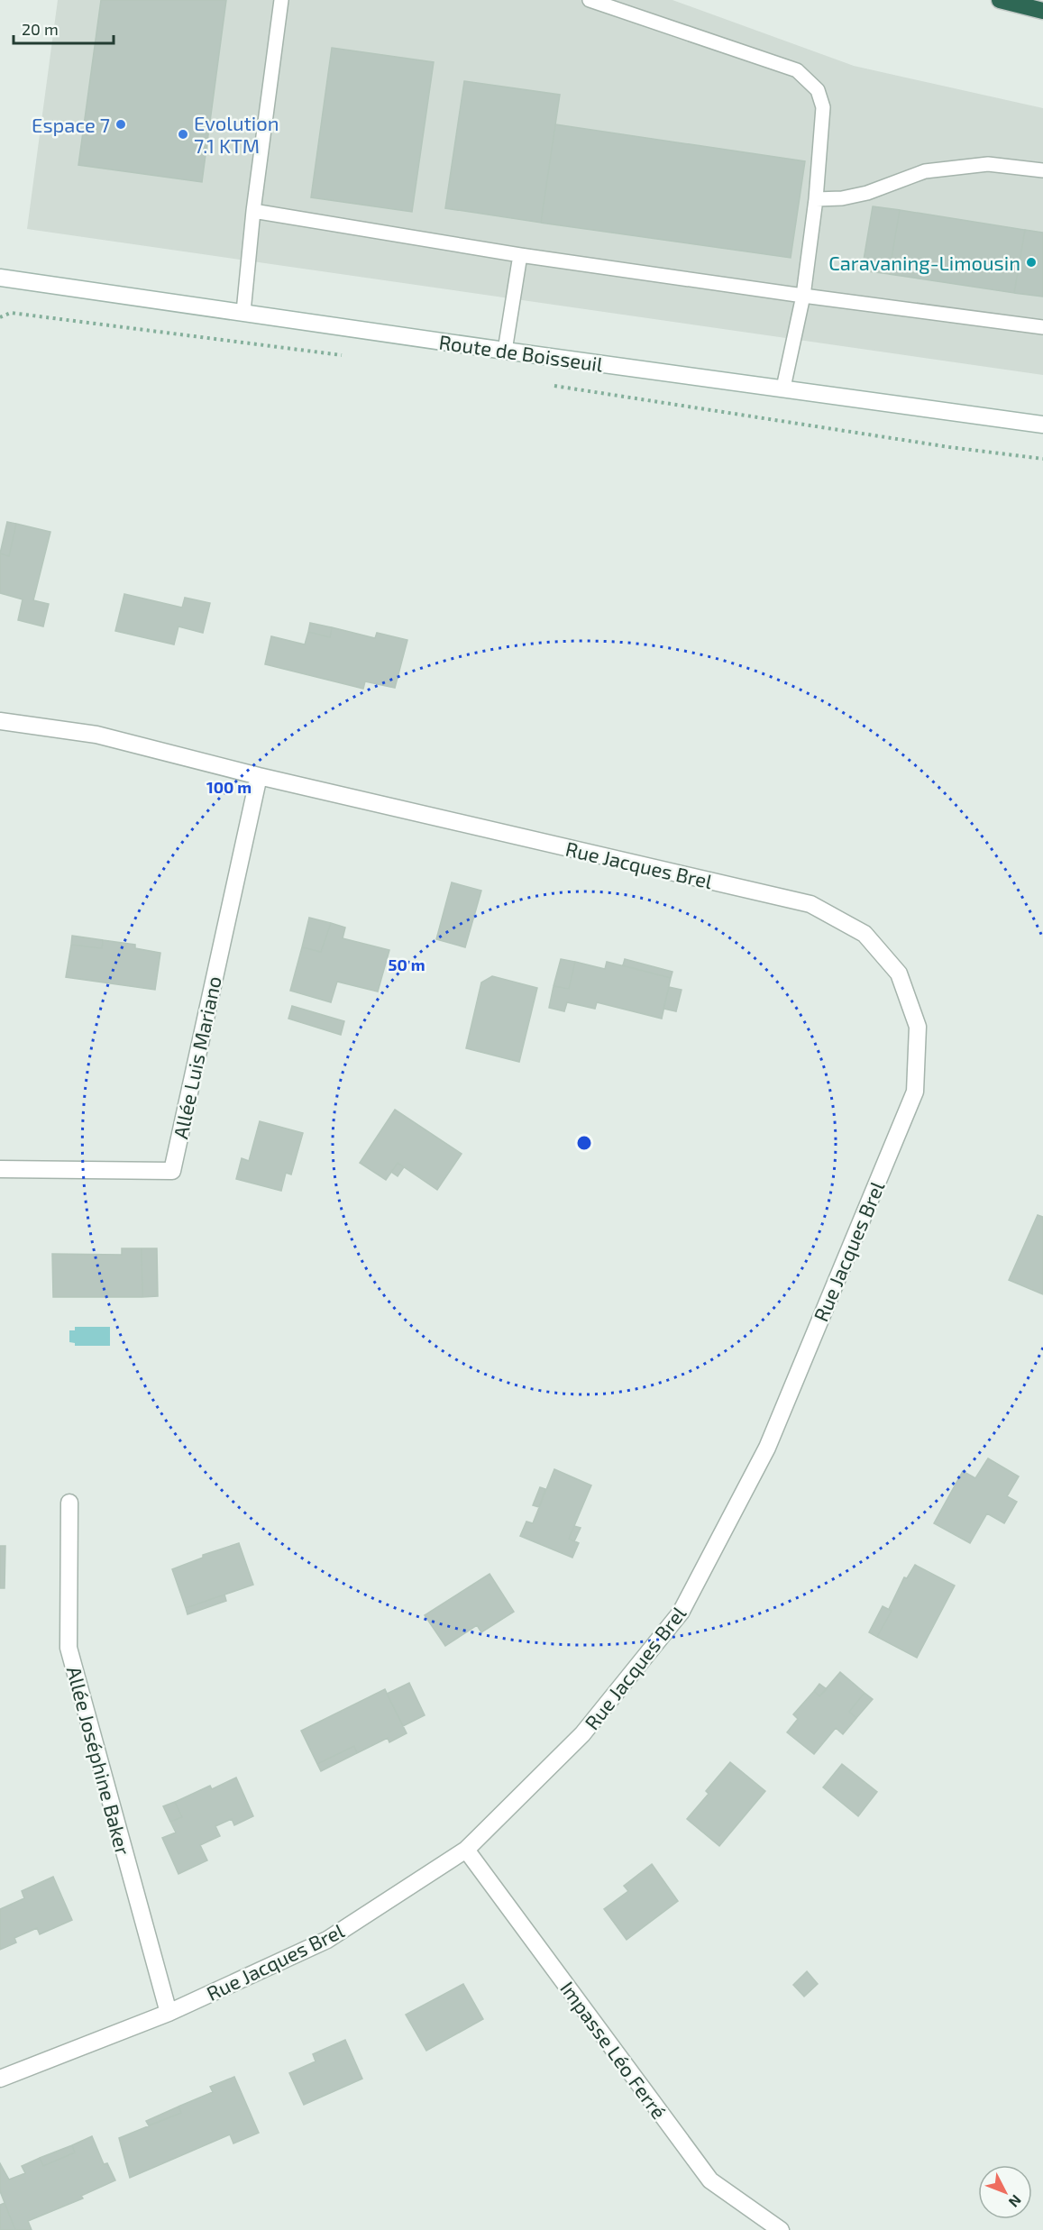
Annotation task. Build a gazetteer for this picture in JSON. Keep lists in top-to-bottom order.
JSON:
{
  "streets": {
    "street": [
      "Route de Boisseuil",
      "Rue Jacques Brel",
      "Allée Luis Mariano",
      "Allée Joséphine Baker",
      "Impasse Léo Ferré"
    ]
  },
  "crossings": [
    ["Rue Jacques Brel", "Allée Luis Mariano"],
    ["Rue Jacques Brel", "Allée Joséphine Baker"],
    ["Rue Jacques Brel", "Impasse Léo Ferré"]
  ],
  "places": ["Espace 7", "Evolution 7.1 KTM", "Caravaning-Limousin"],
  "scale_bar": "20 m",
  "north": "bottom right",
  "rings": ["100 m", "50 m"]
}
